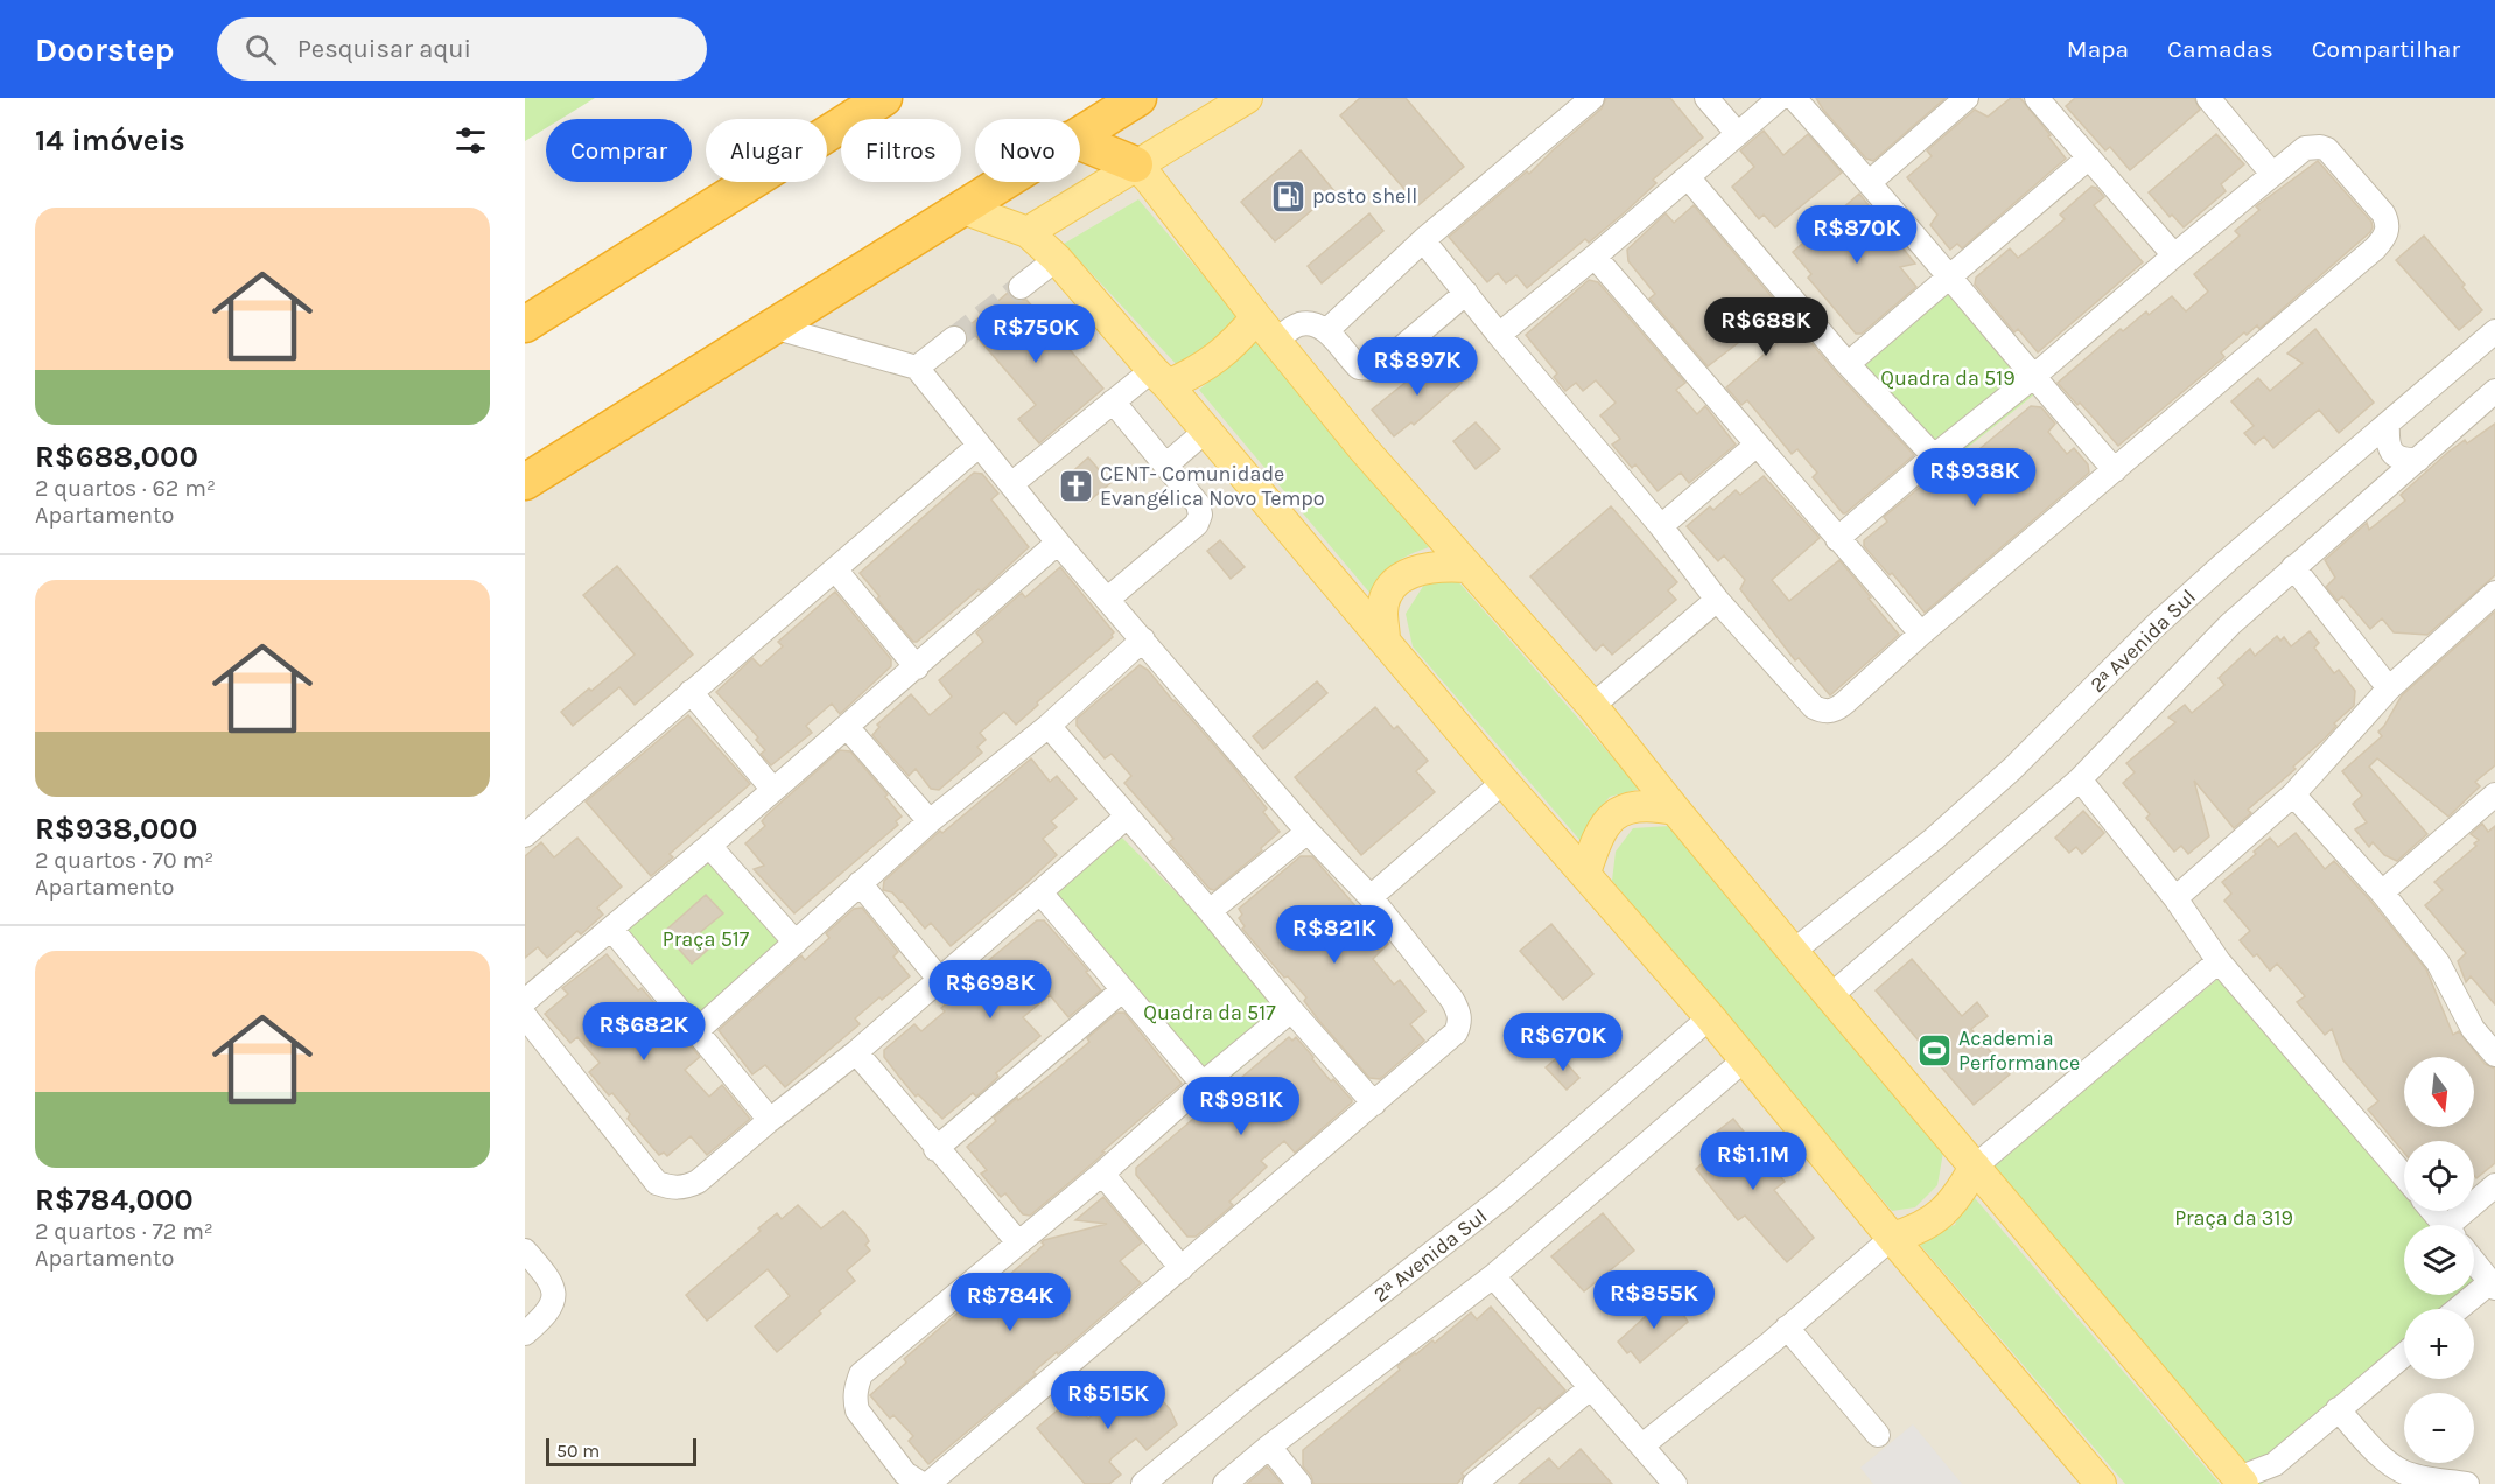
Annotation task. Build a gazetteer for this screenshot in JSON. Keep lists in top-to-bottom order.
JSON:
{
  "streets": {
    "street": ["2ᵃ Avenida Sul"]
  },
  "parks": [
    "Quadra da 519",
    "Praça 517",
    "Quadra da 517",
    "Praça da 319"
  ],
  "places": {
    "fuel station": ["posto shell"],
    "church": ["CENT- Comunidade Evangélica Novo Tempo"],
    "sports": ["Academia Performance"]
  },
  "scale_bar": "50 m",
  "north": "bottom",
  "page": {
    "header": "Doorstep",
    "search": "Pesquisar aqui",
    "nav": ["Mapa", "Camadas", "Compartilhar"],
    "heading": "14 imóveis",
    "chip": [
      "Comprar",
      "Alugar",
      "Filtros",
      "Novo"
    ],
    "list": [
      {
        "name": "R$688,000",
        "note": "2 quartos · 62 m² · Apartamento"
      },
      {
        "name": "R$938,000",
        "note": "2 quartos · 70 m² · Apartamento"
      },
      {
        "name": "R$784,000",
        "note": "2 quartos · 72 m² · Apartamento"
      }
    ],
    "price": [
      "R$870K",
      "R$688K",
      "R$750K",
      "R$897K",
      "R$938K",
      "R$821K",
      "R$698K",
      "R$682K",
      "R$670K",
      "R$981K",
      "R$1.1M",
      "R$855K",
      "R$784K",
      "R$515K"
    ],
    "map_buttons": ["+", "−"],
    "scale": "50 m"
  }
}
